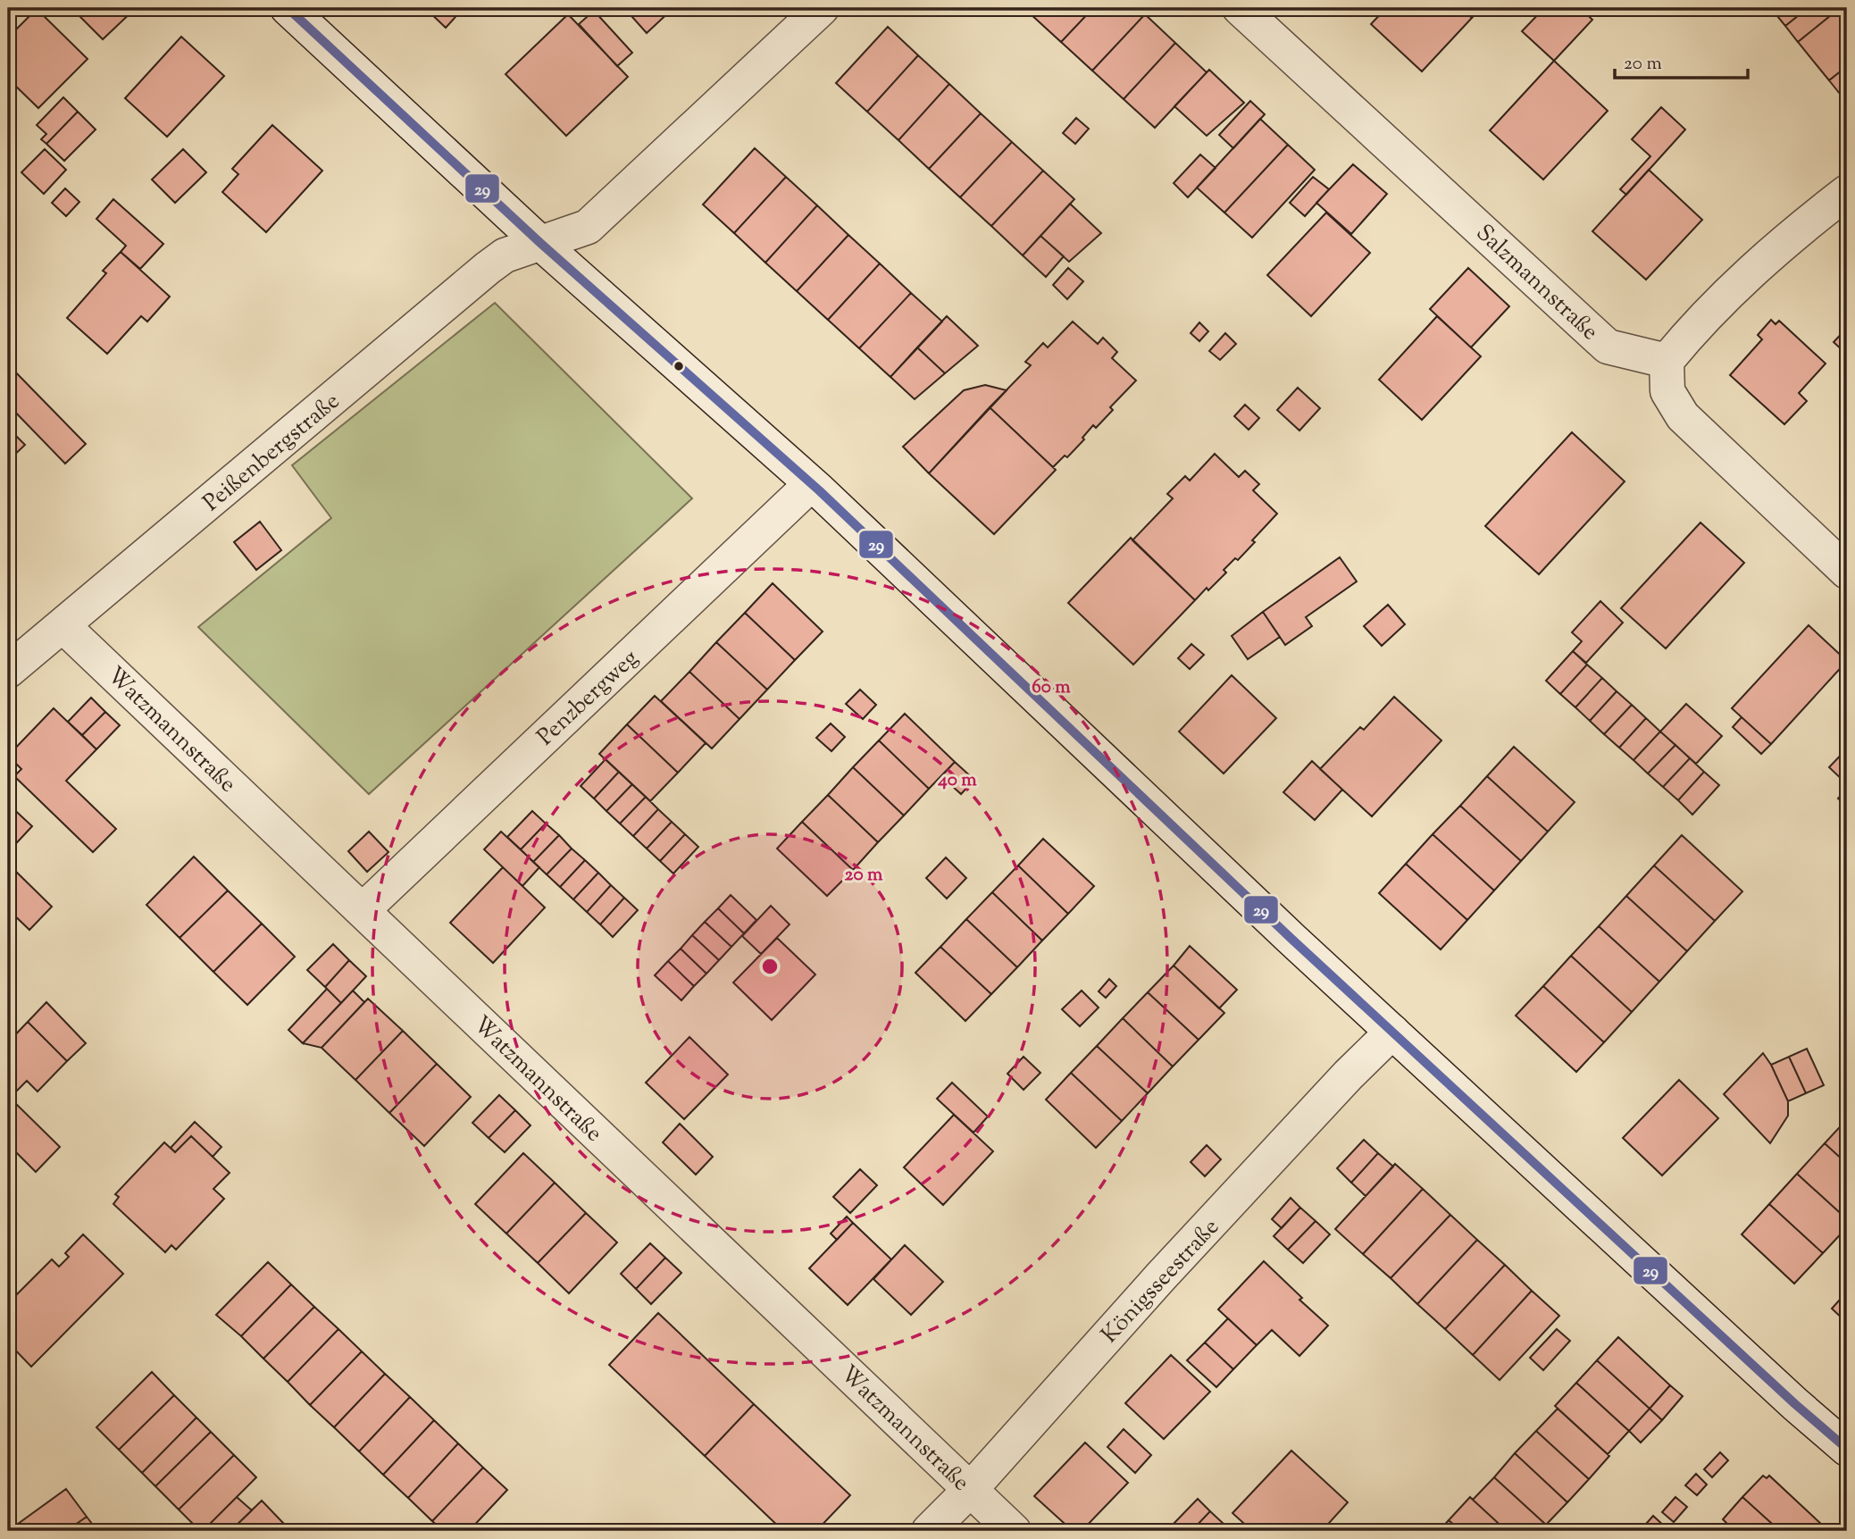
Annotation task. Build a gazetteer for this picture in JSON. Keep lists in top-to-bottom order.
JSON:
{
  "streets": {
    "street": [
      "Salzmannstraße",
      "Peißenbergstraße",
      "Penzbergweg",
      "Watzmannstraße",
      "Königsseestraße"
    ]
  },
  "crossings": [
    ["Peißenbergstraße", "Watzmannstraße"],
    ["Penzbergweg", "Watzmannstraße"],
    ["Watzmannstraße", "Königsseestraße"]
  ],
  "lines": ["transit line 29"],
  "scale_bar": "20 m",
  "rings": ["60 m", "40 m", "20 m"]
}
